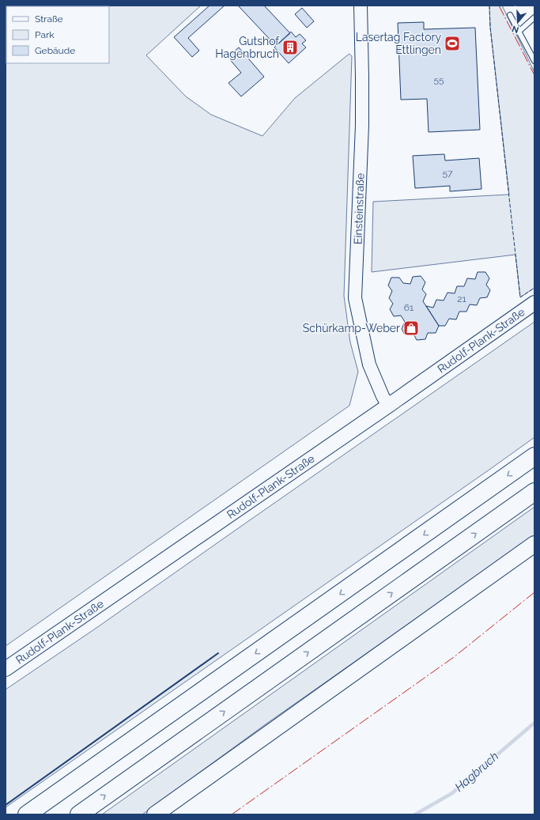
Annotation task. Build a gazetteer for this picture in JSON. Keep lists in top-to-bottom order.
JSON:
{
  "streets": {
    "main road": ["Rudolf-Plank-Straße"],
    "street": ["Einsteinstraße"]
  },
  "crossings": [
    ["Einsteinstraße", "Rudolf-Plank-Straße"]
  ],
  "water": ["Hagbruch"],
  "places": {
    "sports": ["Lasertag Factory Ettlingen"],
    "building": ["Gutshof Hagenbruch"],
    "shop": ["Schürkamp-Weber"]
  },
  "house_numbers": [
    "55",
    "57",
    "21",
    "61"
  ],
  "legend": ["Straße", "Park", "Gebäude"],
  "north": "bottom"
}
